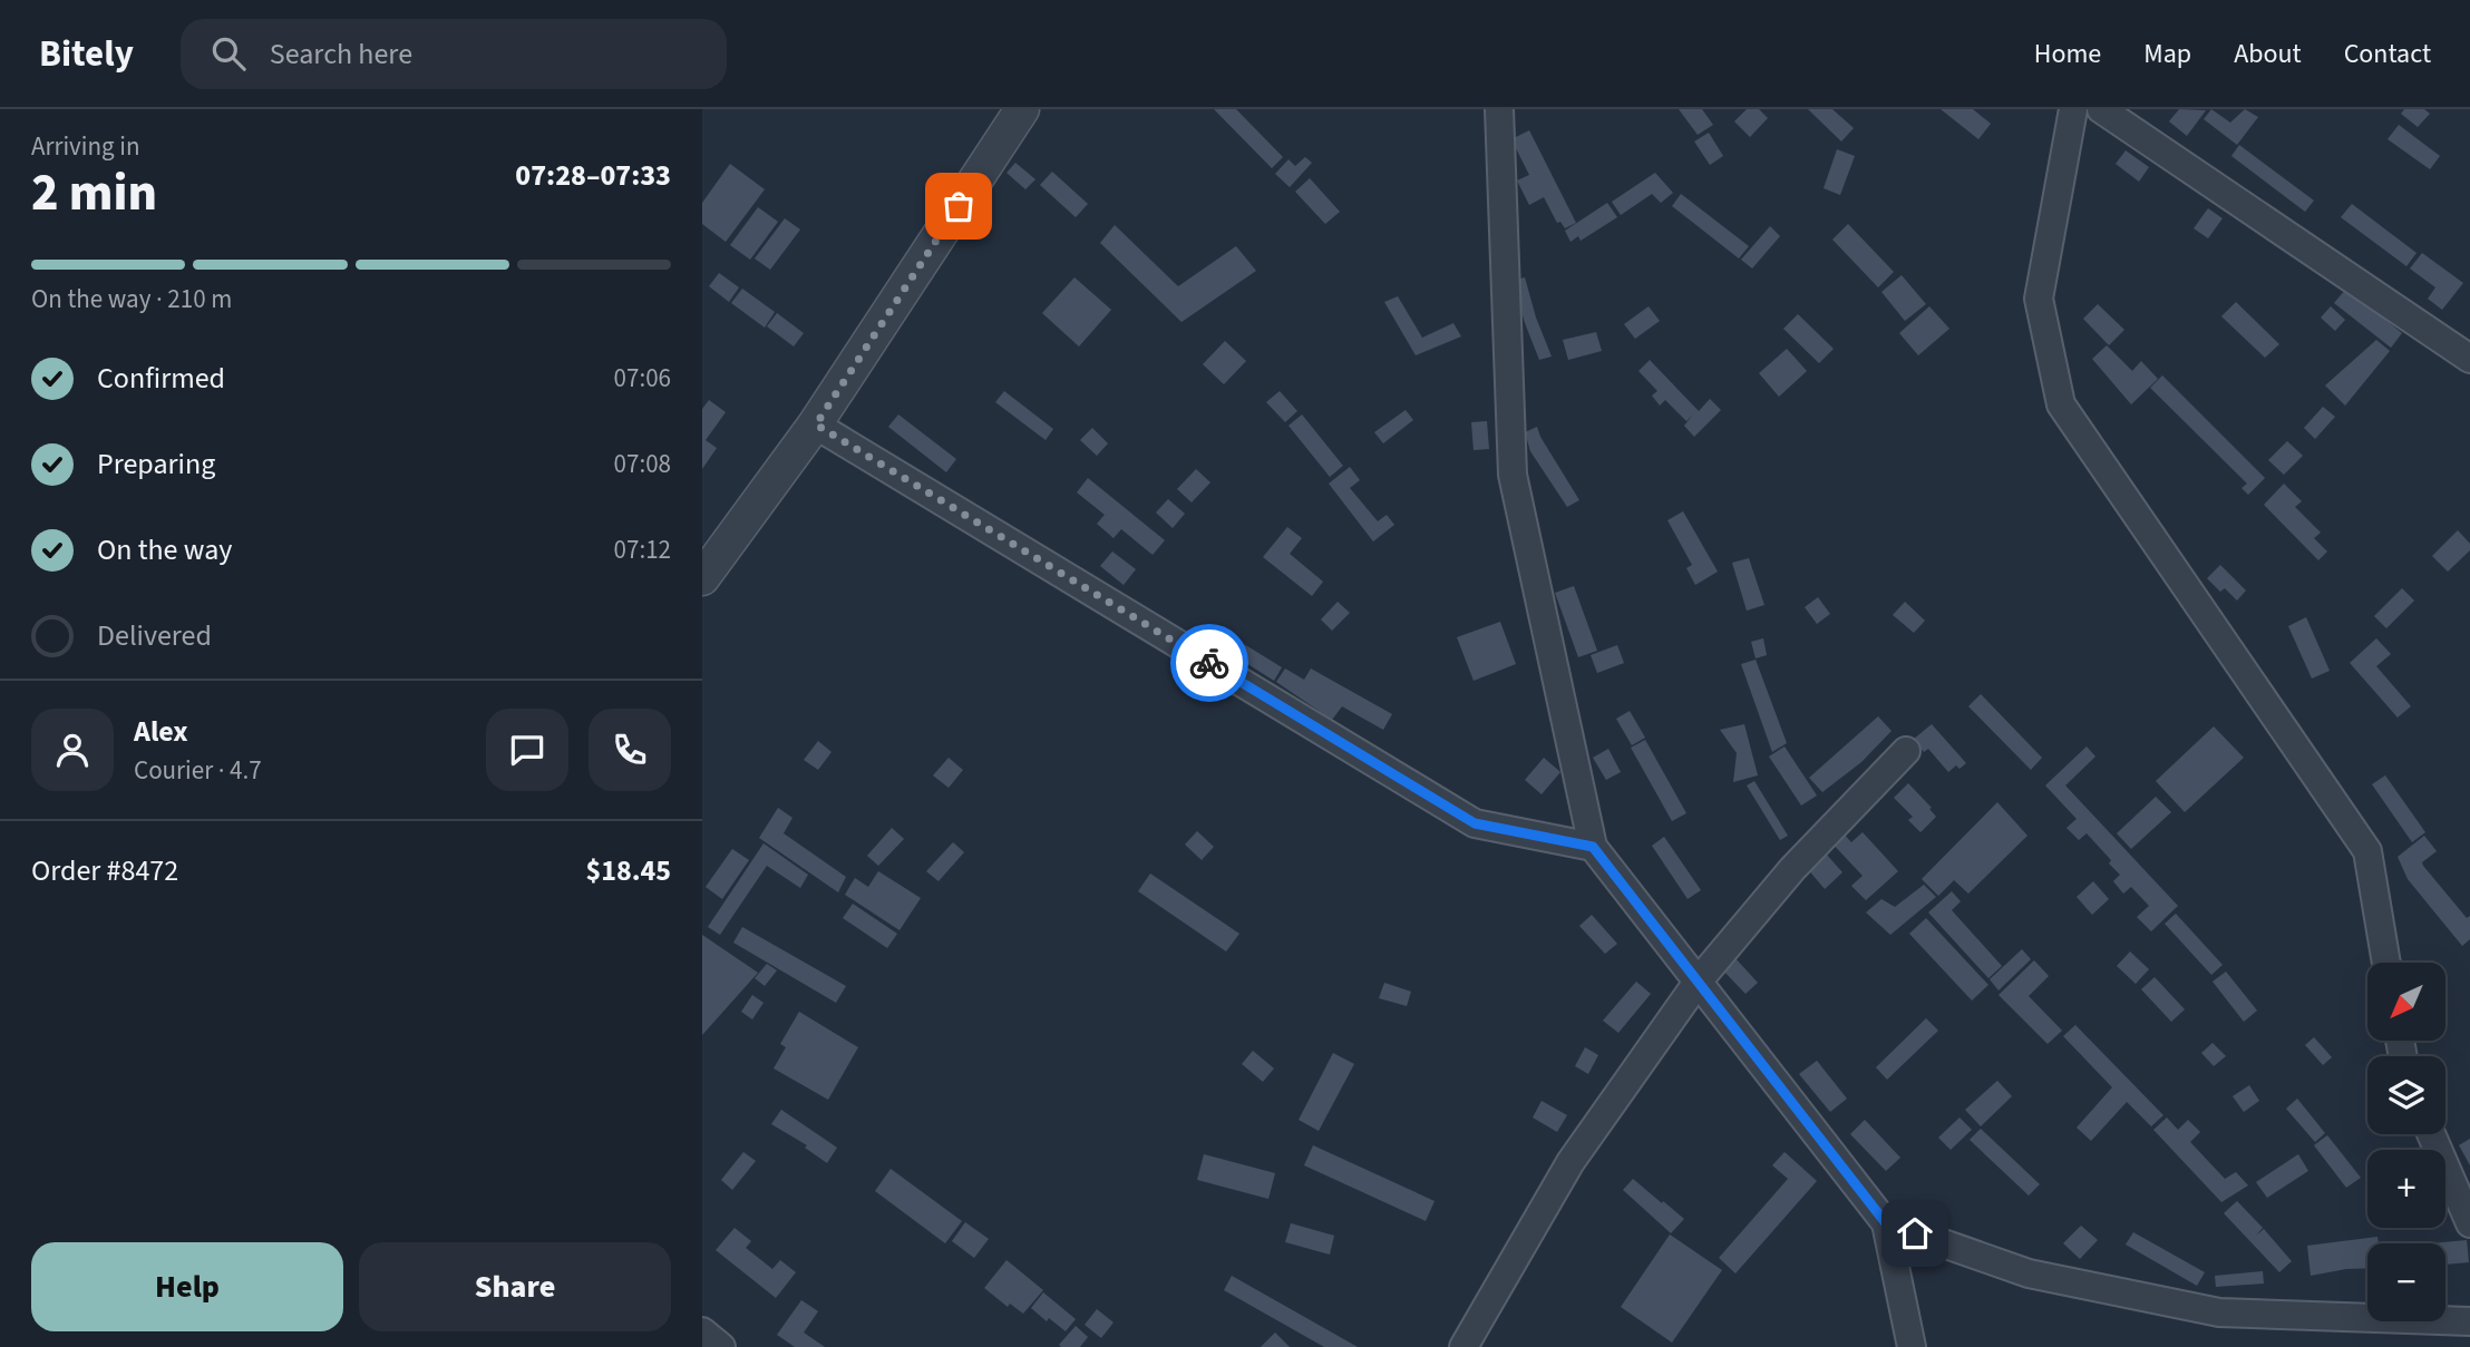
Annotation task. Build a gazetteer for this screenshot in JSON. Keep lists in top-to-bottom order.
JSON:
{
  "north": "bottom left",
  "page": {
    "header": "Bitely",
    "search": "Search here",
    "nav": [
      "Home",
      "Map",
      "About",
      "Contact"
    ],
    "heading": ["2 min", "Arriving in", "07:28–07:33"],
    "panel": [
      "Alex",
      "Courier · 4.7",
      "Order #8472",
      "$18.45"
    ],
    "bar": "On the way · 210 m",
    "list": [
      ["Confirmed", "07:06"],
      ["Preparing", "07:08"],
      ["On the way", "07:12"],
      "Delivered"
    ],
    "map_buttons": ["+", "−"],
    "buttons": ["Help", "Share"]
  }
}
